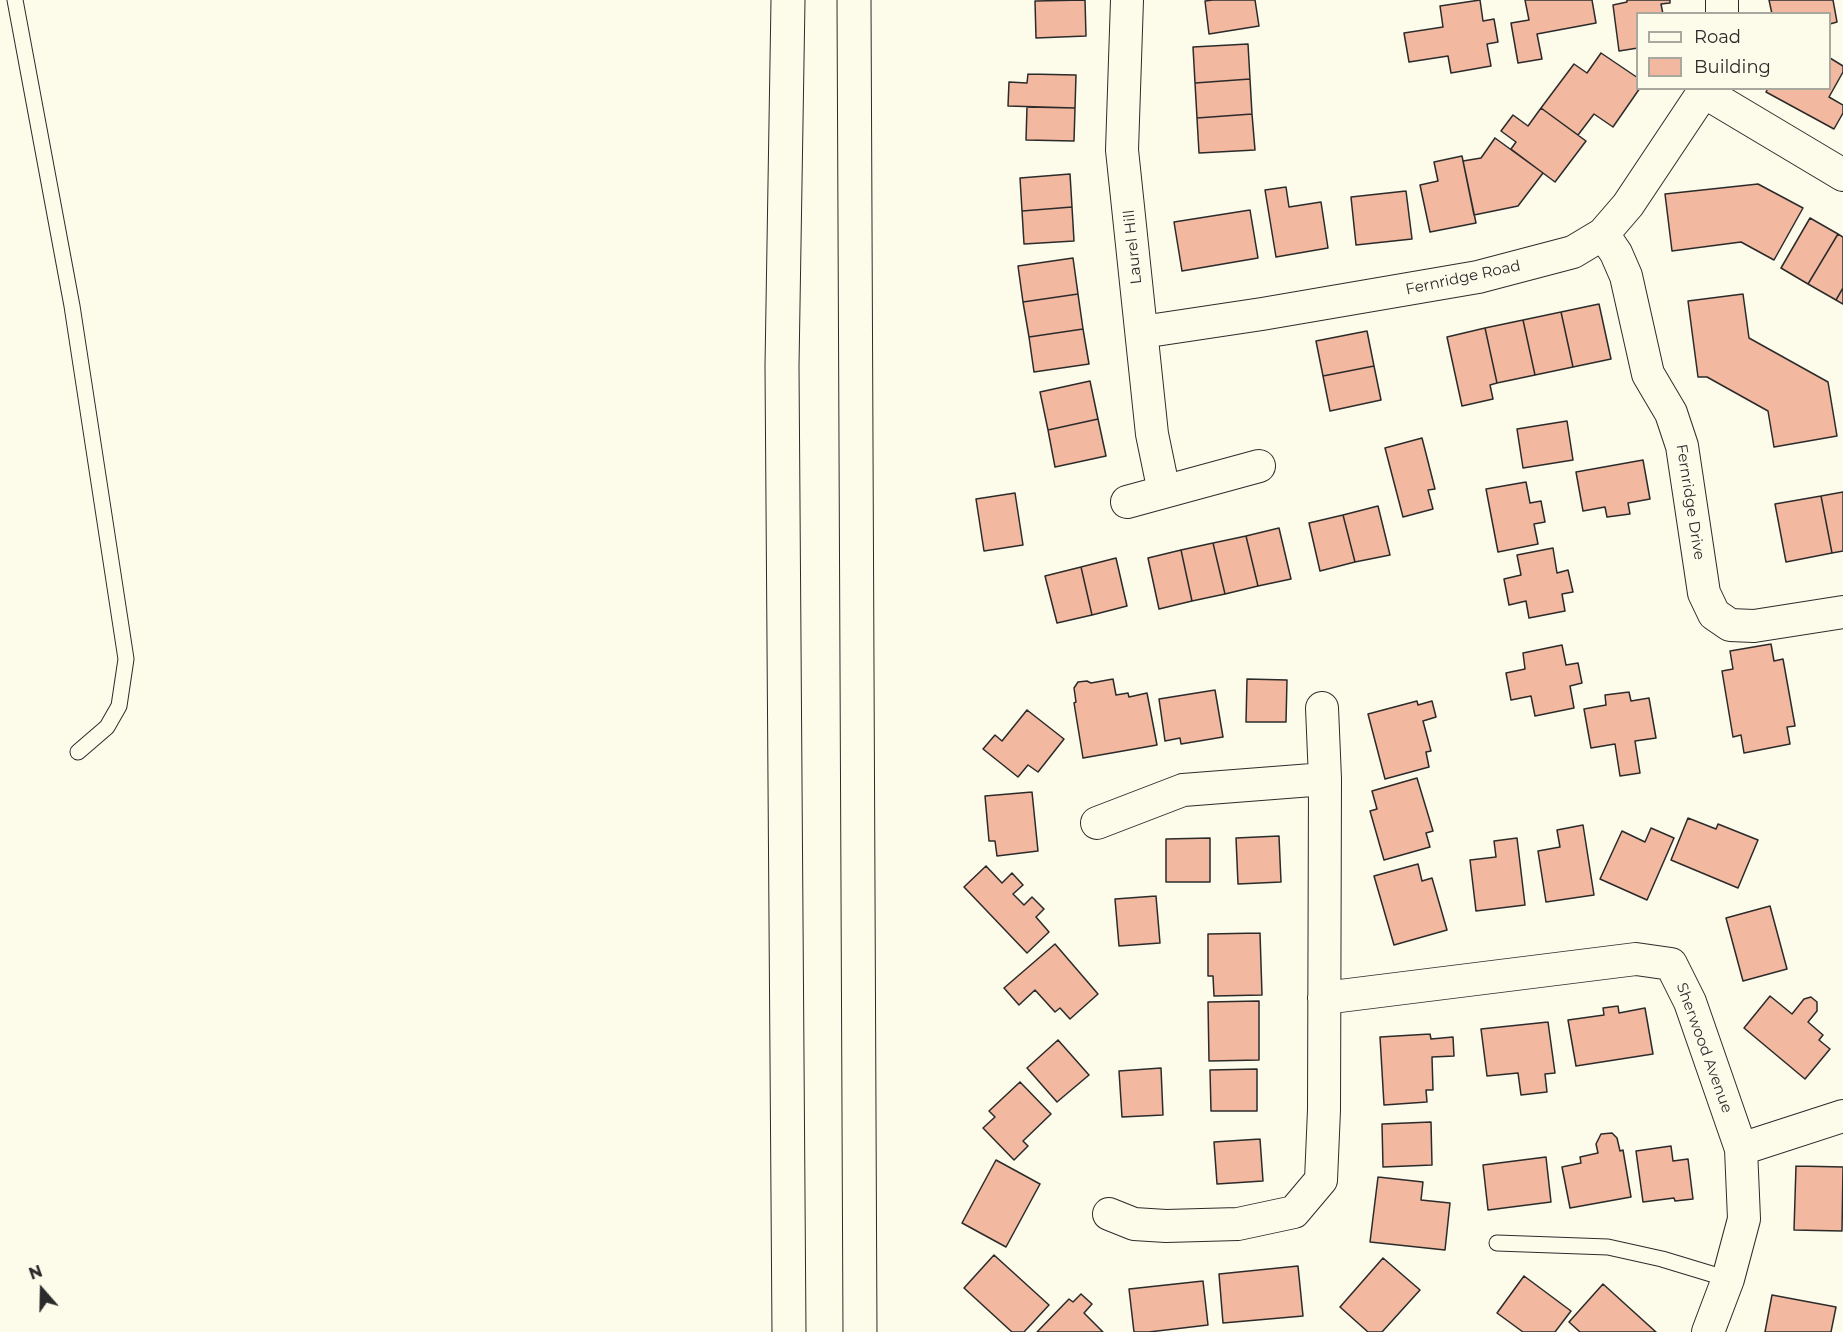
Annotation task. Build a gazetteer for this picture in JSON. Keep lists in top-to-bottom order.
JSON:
{
  "streets": {
    "street": [
      "Laurel Hill",
      "Fernridge Road",
      "Fernridge Drive",
      "Sherwood Avenue"
    ]
  },
  "crossings": [
    ["Laurel Hill", "Fernridge Road"],
    ["Fernridge Road", "Fernridge Drive"]
  ],
  "legend": ["Road", "Building"],
  "north": "top"
}
